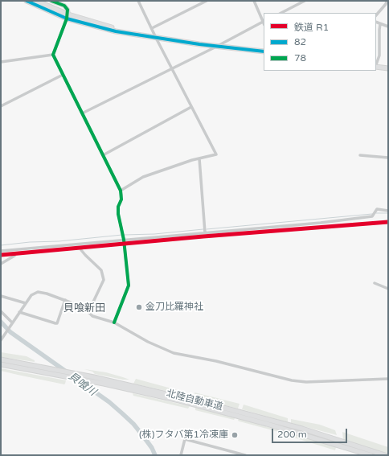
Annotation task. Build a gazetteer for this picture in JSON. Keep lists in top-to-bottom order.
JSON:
{
  "streets": {
    "highway": ["北陸自動車道"]
  },
  "districts": ["貝喰新田"],
  "water": ["貝喰川"],
  "places": ["金刀比羅神社", "(株)フタバ第1冷凍庫"],
  "lines": ["transit line 82", "transit line 78", "rail line R1"],
  "legend": ["鉄道 R1", "82", "78"],
  "scale_bar": "200 m"
}
